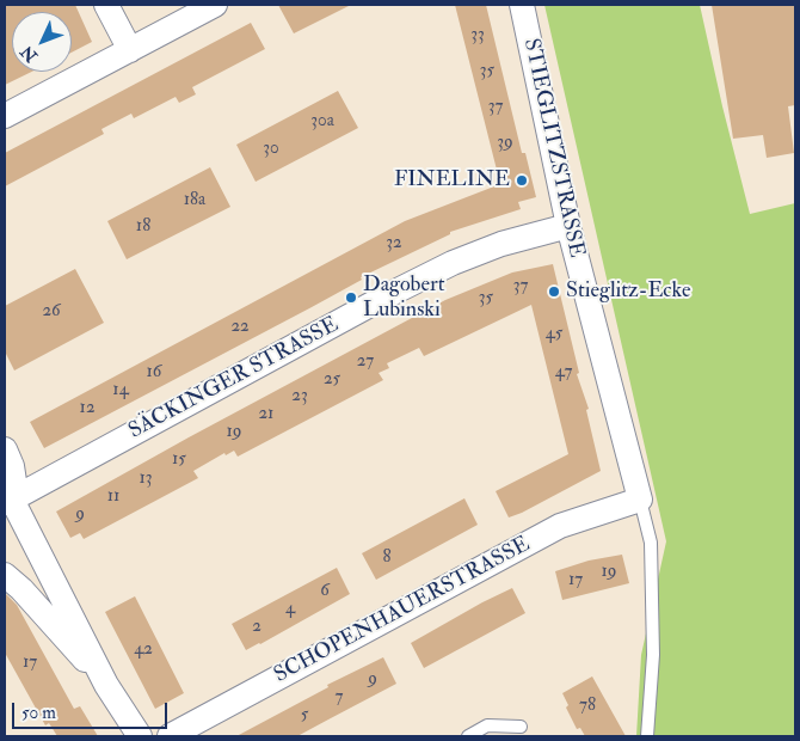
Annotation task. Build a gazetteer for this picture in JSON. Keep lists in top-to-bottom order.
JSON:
{
  "streets": {
    "street": ["STIEGLITZSTRASSE", "SÄCKINGER STRASSE", "SCHOPENHAUERSTRASSE"]
  },
  "crossings": [
    ["STIEGLITZSTRASSE", "SÄCKINGER STRASSE"],
    ["STIEGLITZSTRASSE", "SCHOPENHAUERSTRASSE"]
  ],
  "places": ["FINELINE", "Stieglitz-Ecke", "Dagobert Lubinski"],
  "house_numbers": [
    "33",
    "35",
    "37",
    "30a",
    "39",
    "30",
    "18a",
    "18",
    "32",
    "37",
    "35",
    "26",
    "22",
    "45",
    "27",
    "16",
    "47",
    "25",
    "14",
    "23",
    "12",
    "21",
    "19",
    "15",
    "13",
    "11",
    "9",
    "8",
    "19",
    "17",
    "6",
    "4",
    "2",
    "42",
    "17",
    "9",
    "7",
    "78",
    "5"
  ],
  "scale_bar": "50 m",
  "north": "bottom left"
}
